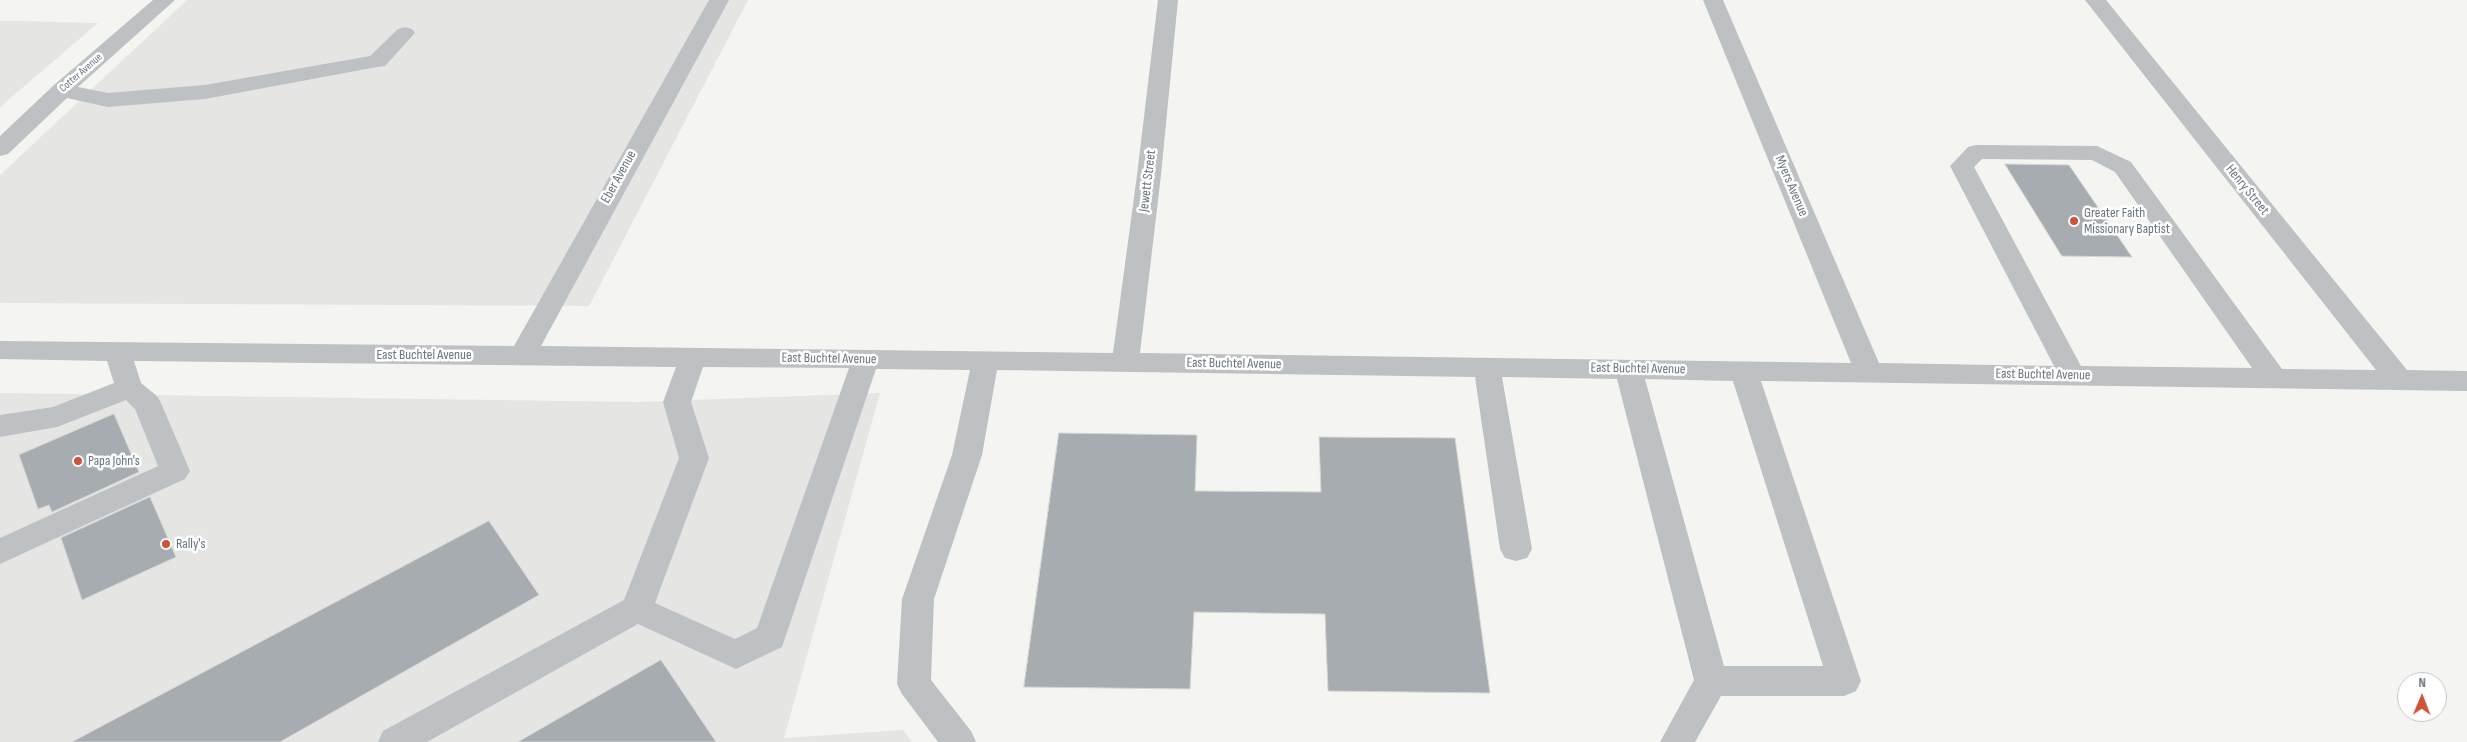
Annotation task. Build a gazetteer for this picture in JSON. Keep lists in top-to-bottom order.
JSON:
{
  "streets": {
    "street": [
      "Cotter Avenue",
      "Eber Avenue",
      "Jewett Street",
      "Myers Avenue",
      "Henry Street",
      "East Buchtel Avenue"
    ]
  },
  "crossings": [
    ["Eber Avenue", "East Buchtel Avenue"],
    ["Jewett Street", "East Buchtel Avenue"],
    ["Myers Avenue", "East Buchtel Avenue"],
    ["Henry Street", "East Buchtel Avenue"]
  ],
  "places": ["Greater Faith Missionary Baptist", "Papa John's", "Rally's"],
  "north": "top"
}
